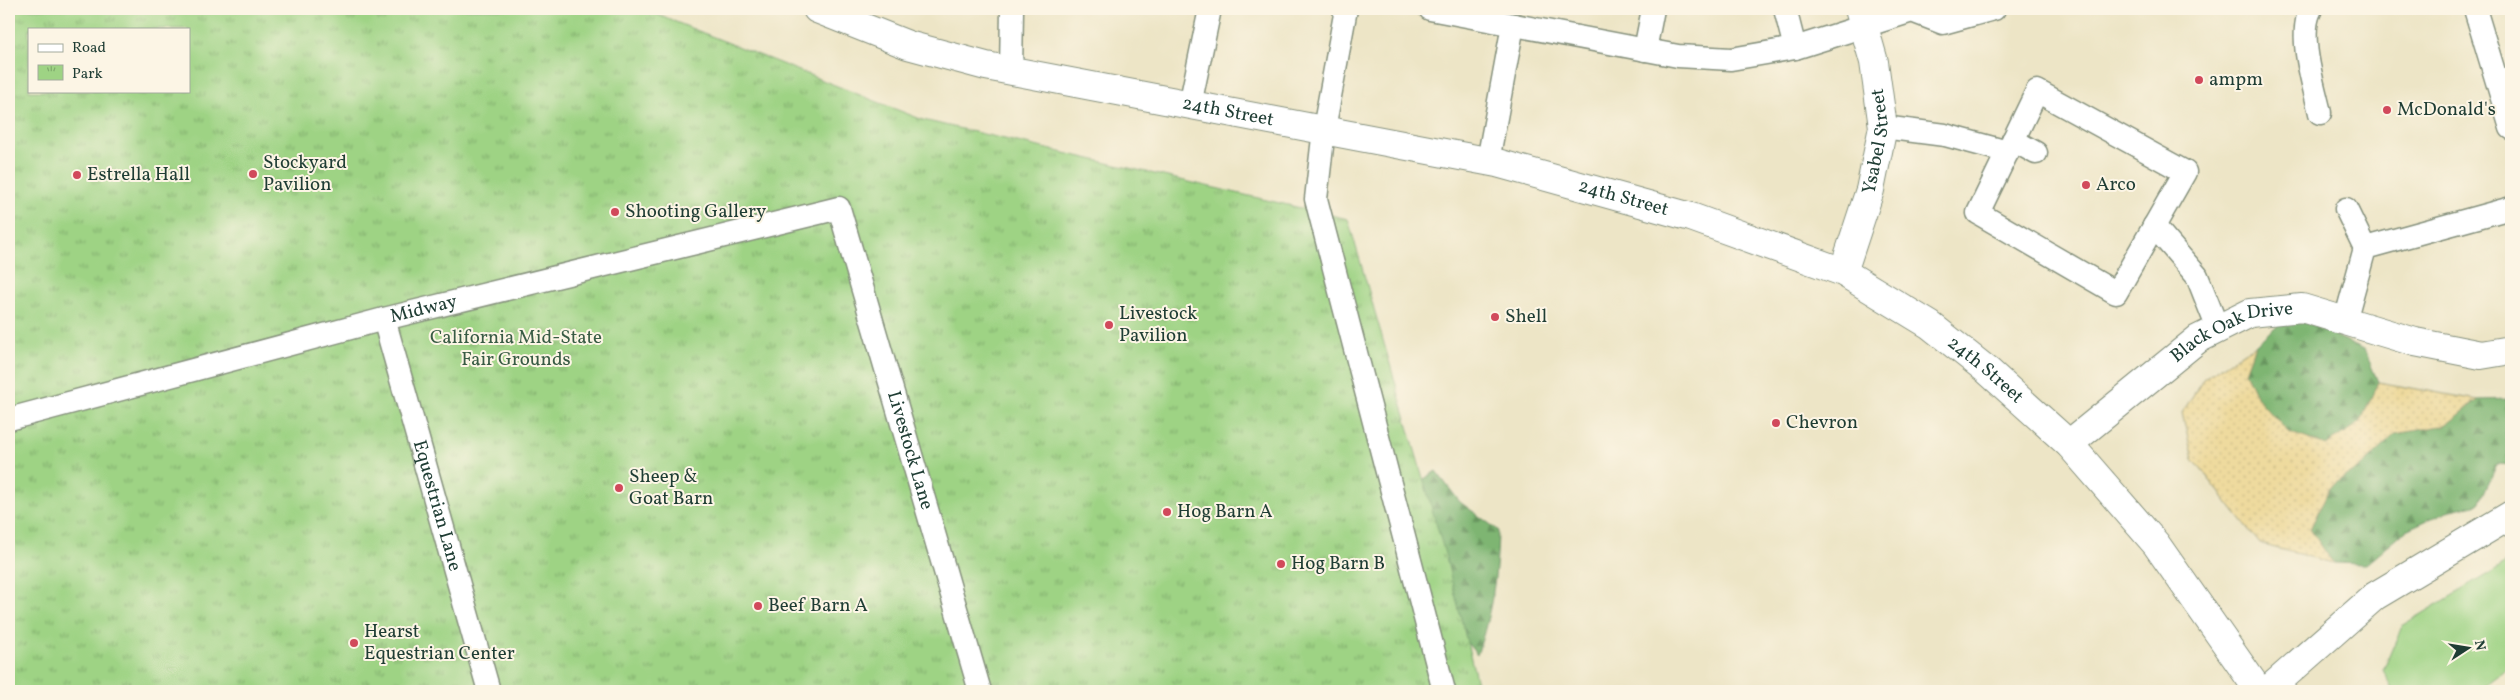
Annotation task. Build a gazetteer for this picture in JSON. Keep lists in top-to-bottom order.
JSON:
{
  "streets": {
    "main road": ["24th Street", "Ysabel Street", "Black Oak Drive"],
    "lane": ["Midway", "Livestock Lane", "Equestrian Lane"]
  },
  "crossings": [
    ["24th Street", "Ysabel Street"],
    ["24th Street", "Black Oak Drive"],
    ["Midway", "Livestock Lane"],
    ["Midway", "Equestrian Lane"]
  ],
  "parks": ["California Mid-State Fair Grounds"],
  "places": [
    "ampm",
    "McDonald's",
    "Stockyard Pavilion",
    "Estrella Hall",
    "Arco",
    "Shooting Gallery",
    "Shell",
    "Livestock Pavilion",
    "Chevron",
    "Sheep & Goat Barn",
    "Hog Barn A",
    "Hog Barn B",
    "Beef Barn A",
    "Hearst Equestrian Center"
  ],
  "legend": ["Road", "Park"],
  "north": "right"
}
